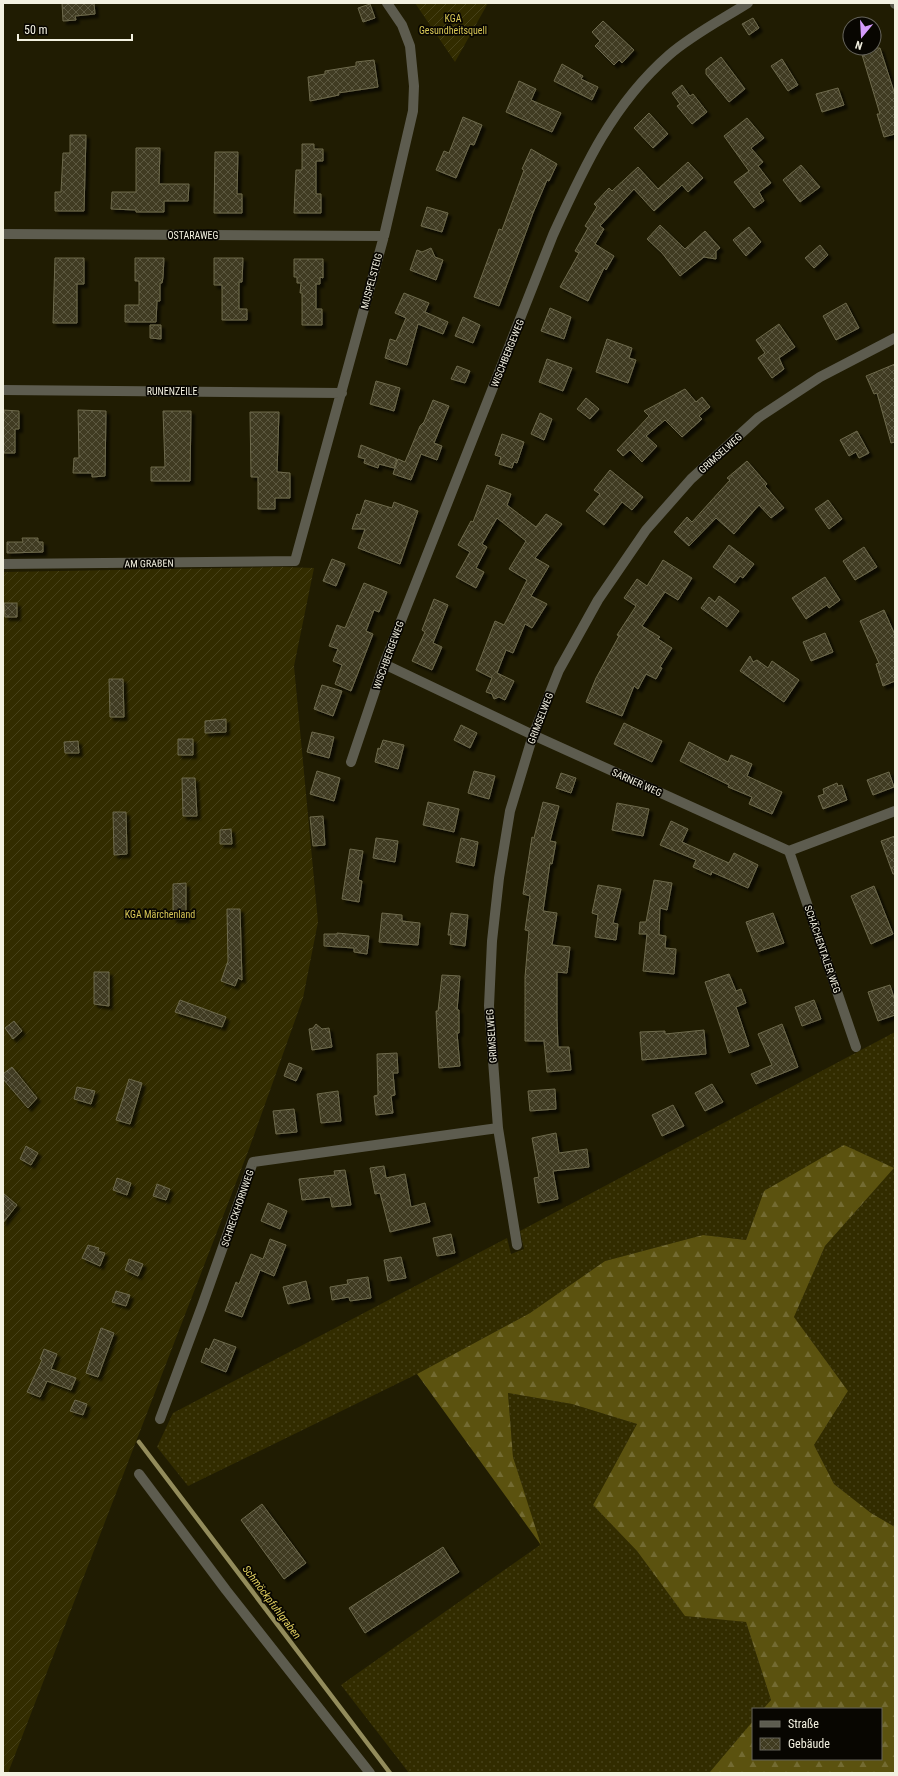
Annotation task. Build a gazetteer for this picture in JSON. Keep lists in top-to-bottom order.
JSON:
{
  "streets": {
    "street": [
      "OSTARAWEG",
      "MUSPELSTEIG",
      "WISCHBERGEWEG",
      "RUNENZEILE",
      "GRIMSELWEG",
      "AM GRABEN",
      "SARNER WEG",
      "SCHÄCHENTALER WEG",
      "SCHRECKHORNWEG"
    ]
  },
  "crossings": [
    ["OSTARAWEG", "MUSPELSTEIG"],
    ["MUSPELSTEIG", "RUNENZEILE"],
    ["MUSPELSTEIG", "AM GRABEN"],
    ["WISCHBERGEWEG", "SARNER WEG"],
    ["GRIMSELWEG", "SARNER WEG"],
    ["GRIMSELWEG", "SCHRECKHORNWEG"],
    ["SARNER WEG", "SCHÄCHENTALER WEG"]
  ],
  "water": ["Schmöckpfuhlgraben"],
  "parks": ["KGA Gesundheitsquell", "KGA Märchenland"],
  "legend": ["Straße", "Gebäude"],
  "scale_bar": "50 m",
  "north": "bottom"
}
